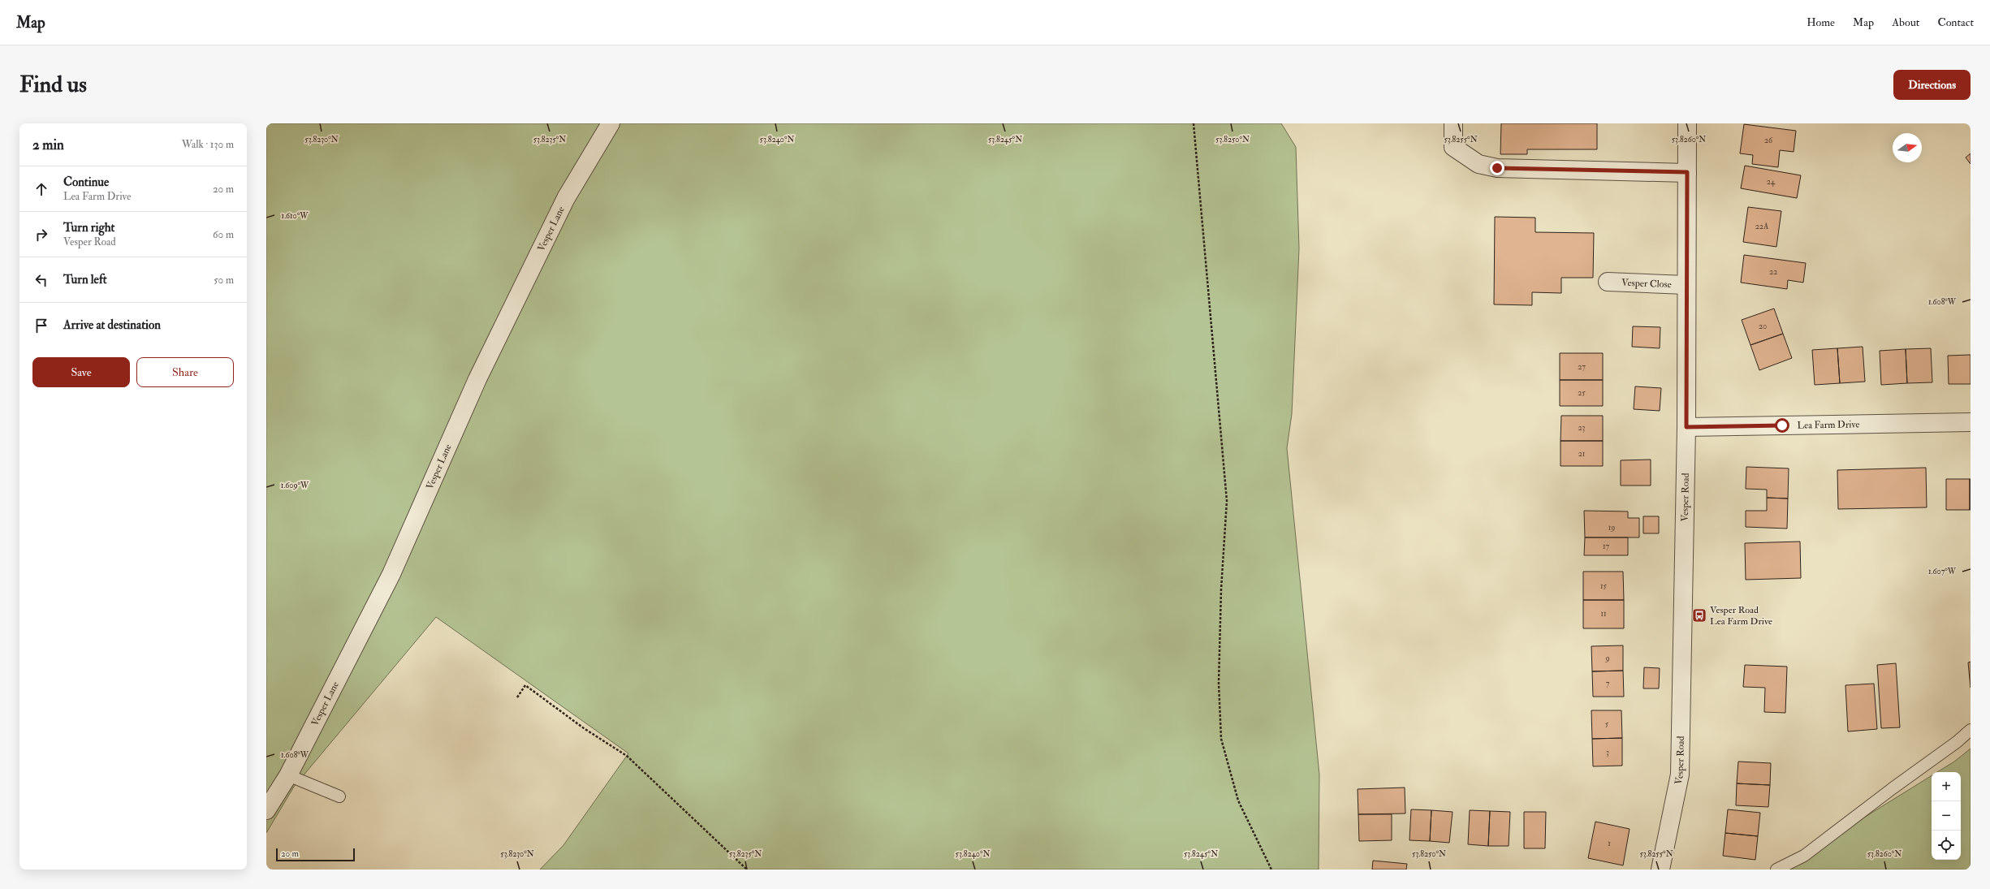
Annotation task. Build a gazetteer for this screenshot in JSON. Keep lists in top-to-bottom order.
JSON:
{
  "streets": {
    "street": [
      "Vesper Lane",
      "Vesper Close",
      "Lea Farm Drive",
      "Vesper Road"
    ]
  },
  "crossings": [
    ["Vesper Close", "Vesper Road"],
    ["Lea Farm Drive", "Vesper Road"]
  ],
  "places": {
    "bus stop": ["Vesper Road Lea Farm Drive"]
  },
  "house_numbers": [
    "26",
    "24",
    "22A",
    "22",
    "20",
    "27",
    "25",
    "23",
    "21",
    "19",
    "17",
    "15",
    "11",
    "9",
    "7",
    "5",
    "3",
    "1"
  ],
  "scale_bar": "20 m",
  "north": "right",
  "page": {
    "header": "Map",
    "nav": [
      "Home",
      "Map",
      "About",
      "Contact"
    ],
    "buttons": [
      "Directions",
      ["Save", "Share"]
    ],
    "title": "Find us",
    "heading": ["2 min", "Walk · 130 m"],
    "list": [
      ["Continue", "Lea Farm Drive", "20 m"],
      ["Turn right", "Vesper Road", "60 m"],
      ["Turn left", "50 m"],
      "Arrive at destination"
    ],
    "map_buttons": ["+", "−"],
    "scale": "20 m"
  },
  "coordinates": [
    "53.8230°N",
    "53.8235°N",
    "53.8240°N",
    "53.8245°N",
    "53.8250°N",
    "53.8255°N",
    "53.8260°N",
    "1.610°W",
    "1.608°W",
    "1.609°W",
    "1.607°W"
  ]
}
